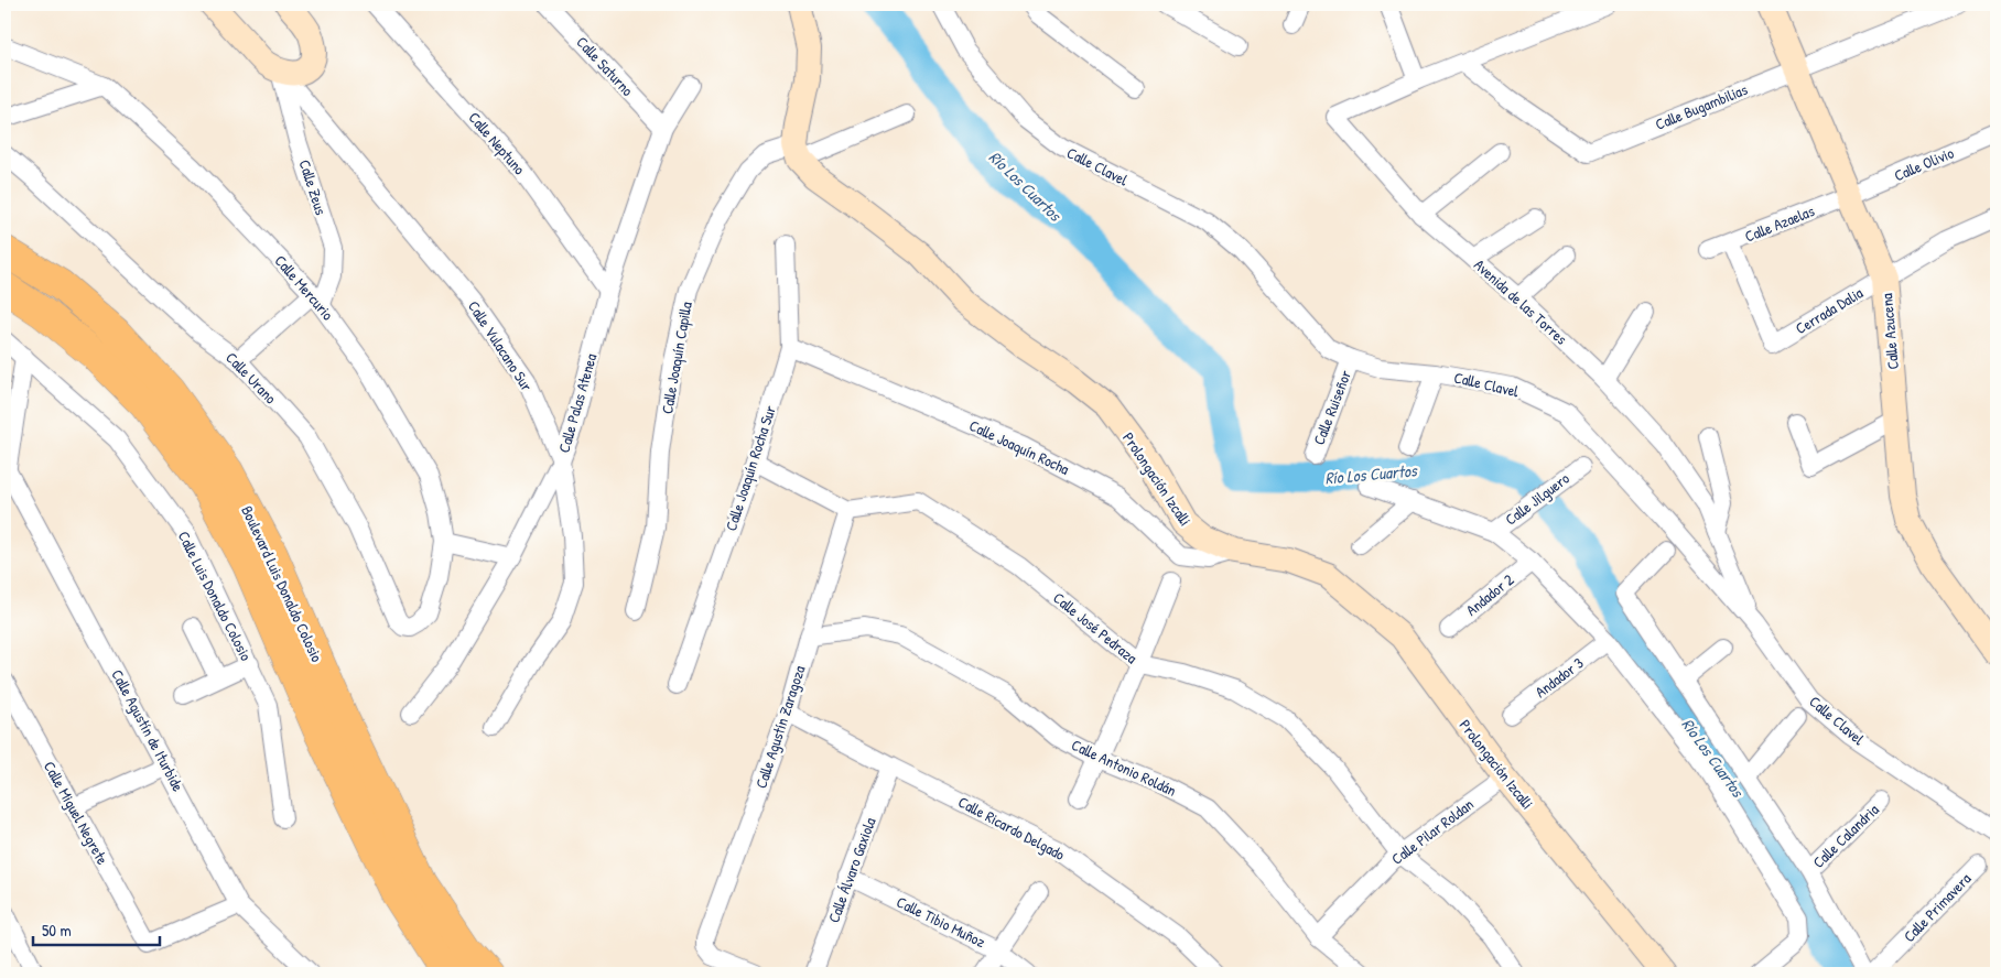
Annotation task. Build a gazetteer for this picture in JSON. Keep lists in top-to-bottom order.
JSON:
{
  "streets": {
    "highway": ["Boulevard Luis Donaldo Colosio"],
    "street": [
      "Calle Saturno",
      "Calle Bugambilias",
      "Calle Neptuno",
      "Calle Olivio",
      "Calle Clavel",
      "Calle Zeus",
      "Calle Azaelas",
      "Calle Mercurio",
      "Avenida de las Torres",
      "Cerrada Dalia",
      "Calle Azucena",
      "Calle Vulacano Sur",
      "Calle Joaquín Capilla",
      "Calle Urano",
      "Calle Palas Atenea",
      "Calle Ruiseñor",
      "Calle Joaquín Rocha",
      "Calle Joaquín Rocha Sur",
      "Prolongación Izcalli",
      "Calle Jilguero",
      "Andador 2",
      "Calle Luis Donaldo Colosio",
      "Calle José Pedraza",
      "Andador 3",
      "Calle Agustín Zaragoza",
      "Calle Agustín de Iturbide",
      "Calle Antonio Roldán",
      "Calle Miguel Negrete",
      "Calle Ricardo Delgado",
      "Calle Pilar Roldan",
      "Calle Calandria",
      "Calle Álvaro Gaxiola",
      "Calle Primavera",
      "Calle Tibio Muñoz"
    ]
  },
  "crossings": [
    ["Calle Saturno", "Calle Palas Atenea"],
    ["Calle Bugambilias", "Avenida de las Torres"],
    ["Calle Bugambilias", "Calle Azucena"],
    ["Calle Neptuno", "Calle Palas Atenea"],
    ["Calle Olivio", "Calle Azaelas"],
    ["Calle Olivio", "Calle Azucena"],
    ["Calle Clavel", "Avenida de las Torres"],
    ["Calle Clavel", "Calle Ruiseñor"],
    ["Calle Zeus", "Calle Mercurio"],
    ["Calle Zeus", "Calle Vulacano Sur"],
    ["Calle Azaelas", "Cerrada Dalia"],
    ["Calle Azaelas", "Calle Azucena"],
    ["Calle Mercurio", "Calle Urano"],
    ["Cerrada Dalia", "Calle Azucena"],
    ["Calle Vulacano Sur", "Calle Palas Atenea"],
    ["Calle Joaquín Capilla", "Prolongación Izcalli"],
    ["Calle Joaquín Rocha", "Calle Joaquín Rocha Sur"],
    ["Calle Joaquín Rocha", "Prolongación Izcalli"],
    ["Prolongación Izcalli", "Calle Pilar Roldan"],
    ["Calle José Pedraza", "Calle Agustín Zaragoza"],
    ["Calle José Pedraza", "Calle Pilar Roldan"],
    ["Calle Agustín Zaragoza", "Calle Antonio Roldán"],
    ["Calle Agustín Zaragoza", "Calle Ricardo Delgado"],
    ["Calle Agustín de Iturbide", "Calle Miguel Negrete"],
    ["Calle Antonio Roldán", "Calle Pilar Roldan"],
    ["Calle Ricardo Delgado", "Calle Álvaro Gaxiola"],
    ["Calle Álvaro Gaxiola", "Calle Tibio Muñoz"]
  ],
  "water": ["Río Los Cuartos"],
  "scale_bar": "50 m"
}
